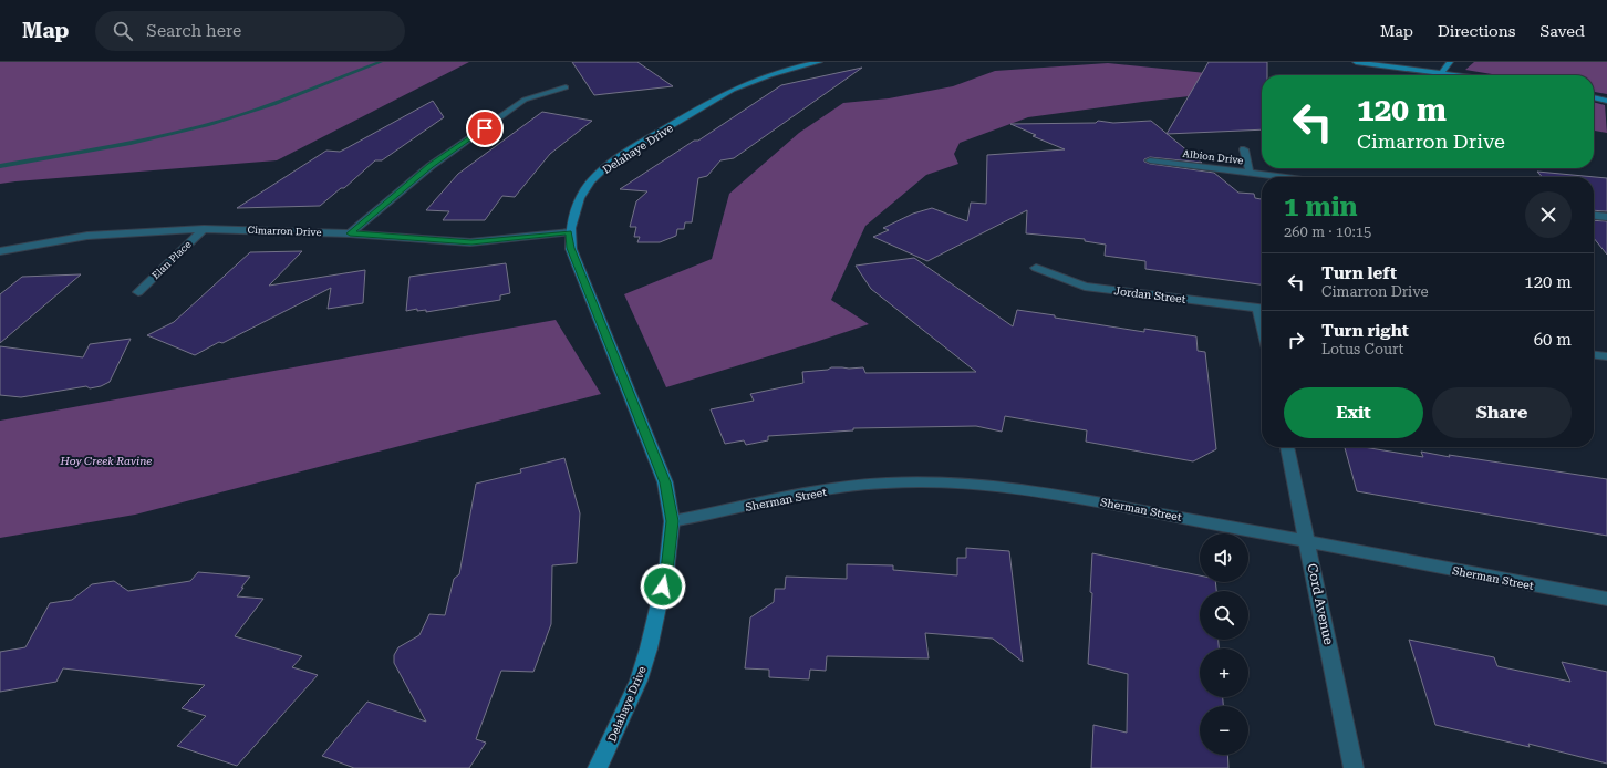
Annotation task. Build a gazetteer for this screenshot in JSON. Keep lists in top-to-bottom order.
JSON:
{
  "streets": {
    "street": [
      "Delahaye Drive",
      "Albion Drive",
      "Cimarron Drive",
      "Elan Place",
      "Jordan Street",
      "Sherman Street",
      "Cord Avenue"
    ]
  },
  "crossings": [
    ["Delahaye Drive", "Cimarron Drive"],
    ["Delahaye Drive", "Sherman Street"],
    ["Cimarron Drive", "Elan Place"],
    ["Sherman Street", "Cord Avenue"]
  ],
  "parks": ["Hoy Creek Ravine"],
  "page": {
    "header": "Map",
    "search": "Search here",
    "nav": ["Map", "Directions", "Saved"],
    "turn": ["120 m", "Cimarron Drive"],
    "heading": ["1 min", "260 m · 10:15"],
    "list": [
      {
        "name": "Turn left",
        "note": "Cimarron Drive",
        "value": "120 m"
      },
      {
        "name": "Turn right",
        "note": "Lotus Court",
        "value": "60 m"
      }
    ],
    "buttons": ["Exit", "Share"],
    "map_buttons": ["+", "−"]
  }
}
